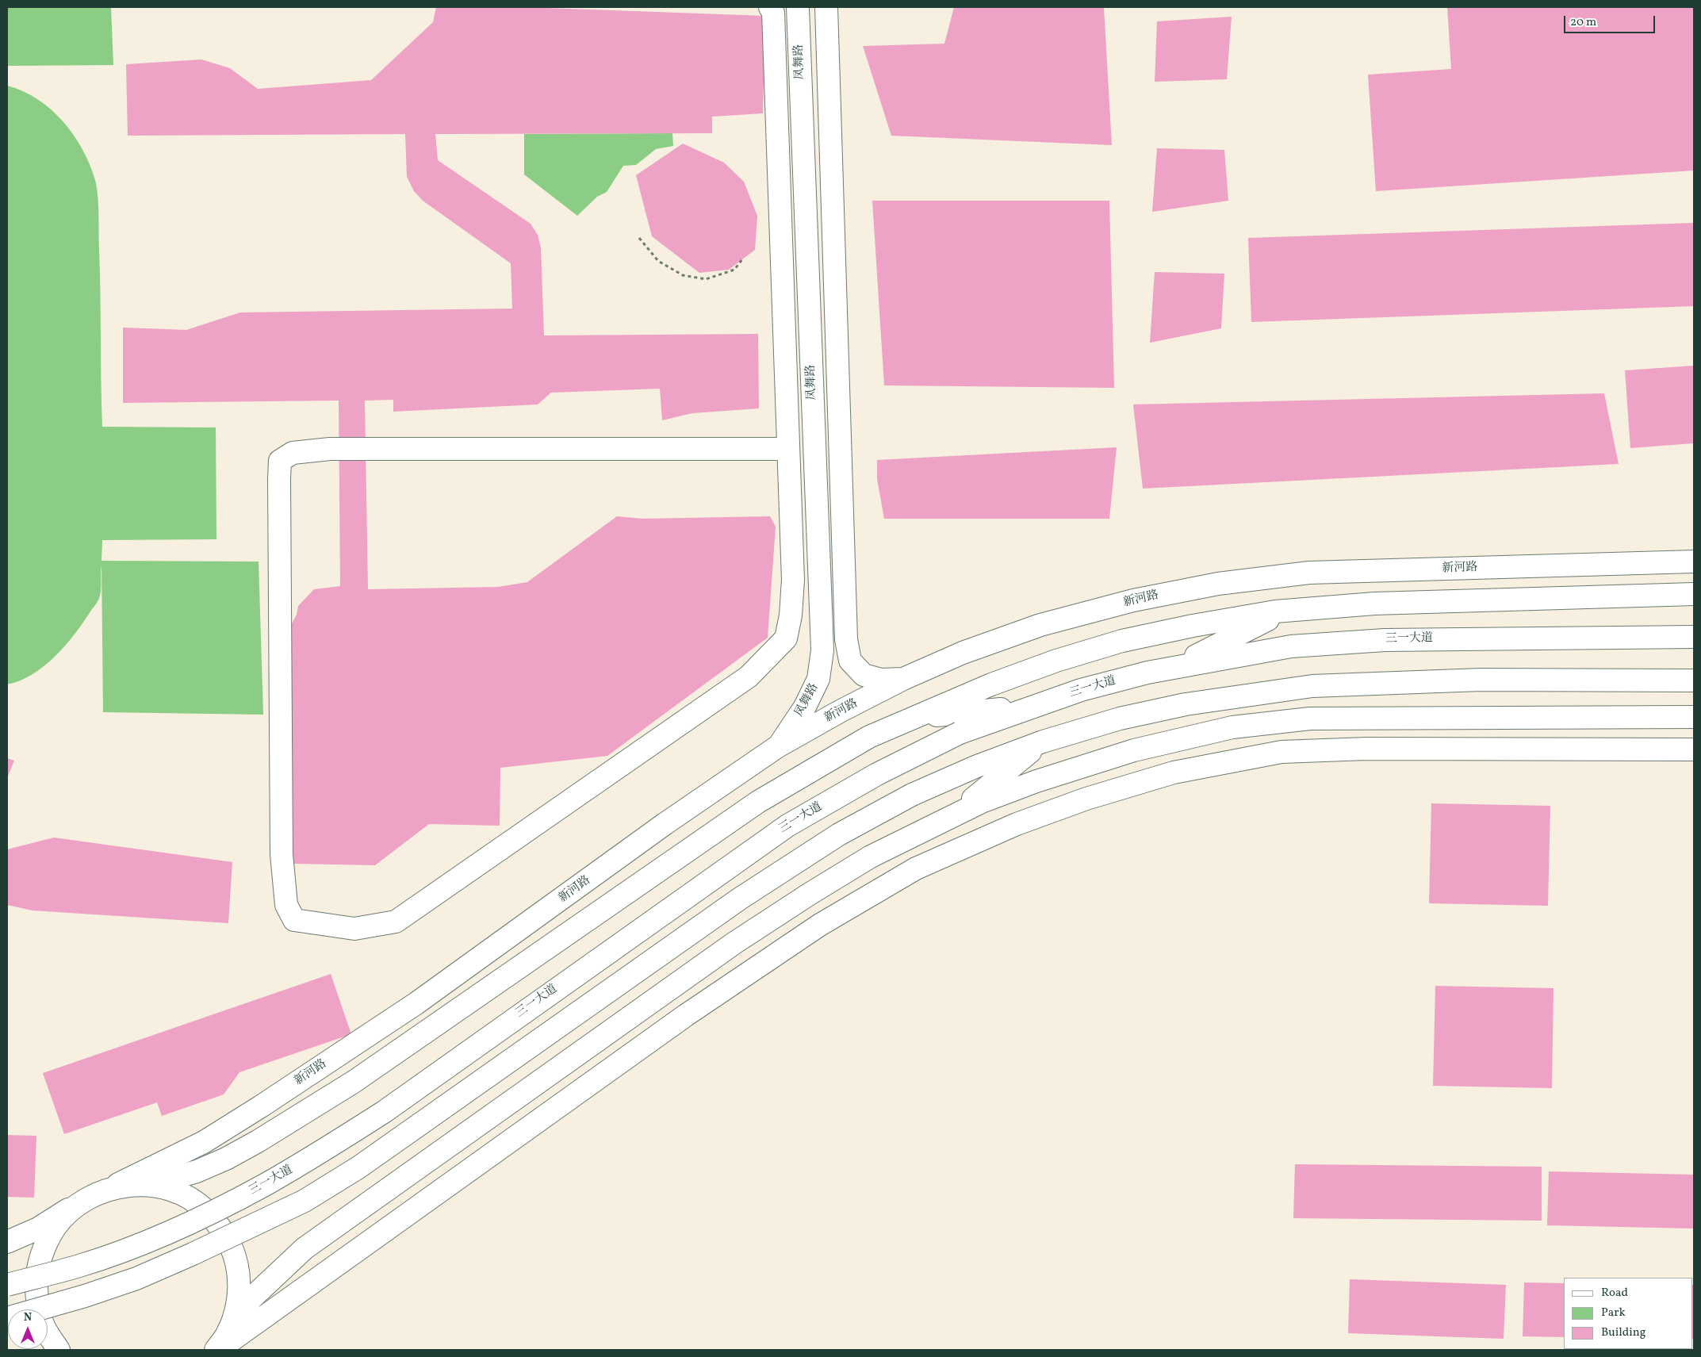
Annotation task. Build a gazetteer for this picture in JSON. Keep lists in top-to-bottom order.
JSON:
{
  "streets": {
    "main road": ["凤舞路", "新河路", "三一大道"]
  },
  "crossings": [
    ["凤舞路", "新河路"]
  ],
  "legend": ["Road", "Park", "Building"],
  "scale_bar": "20 m",
  "north": "top"
}
